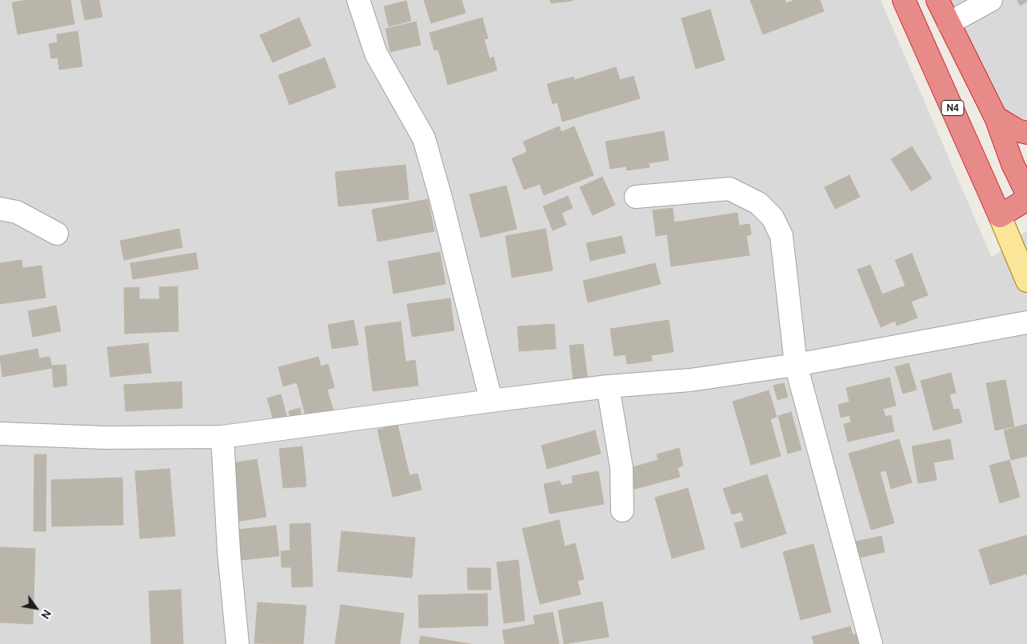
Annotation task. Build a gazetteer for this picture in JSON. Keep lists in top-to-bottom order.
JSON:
{
  "streets": {
    "highway": ["N4"]
  },
  "north": "bottom right"
}
